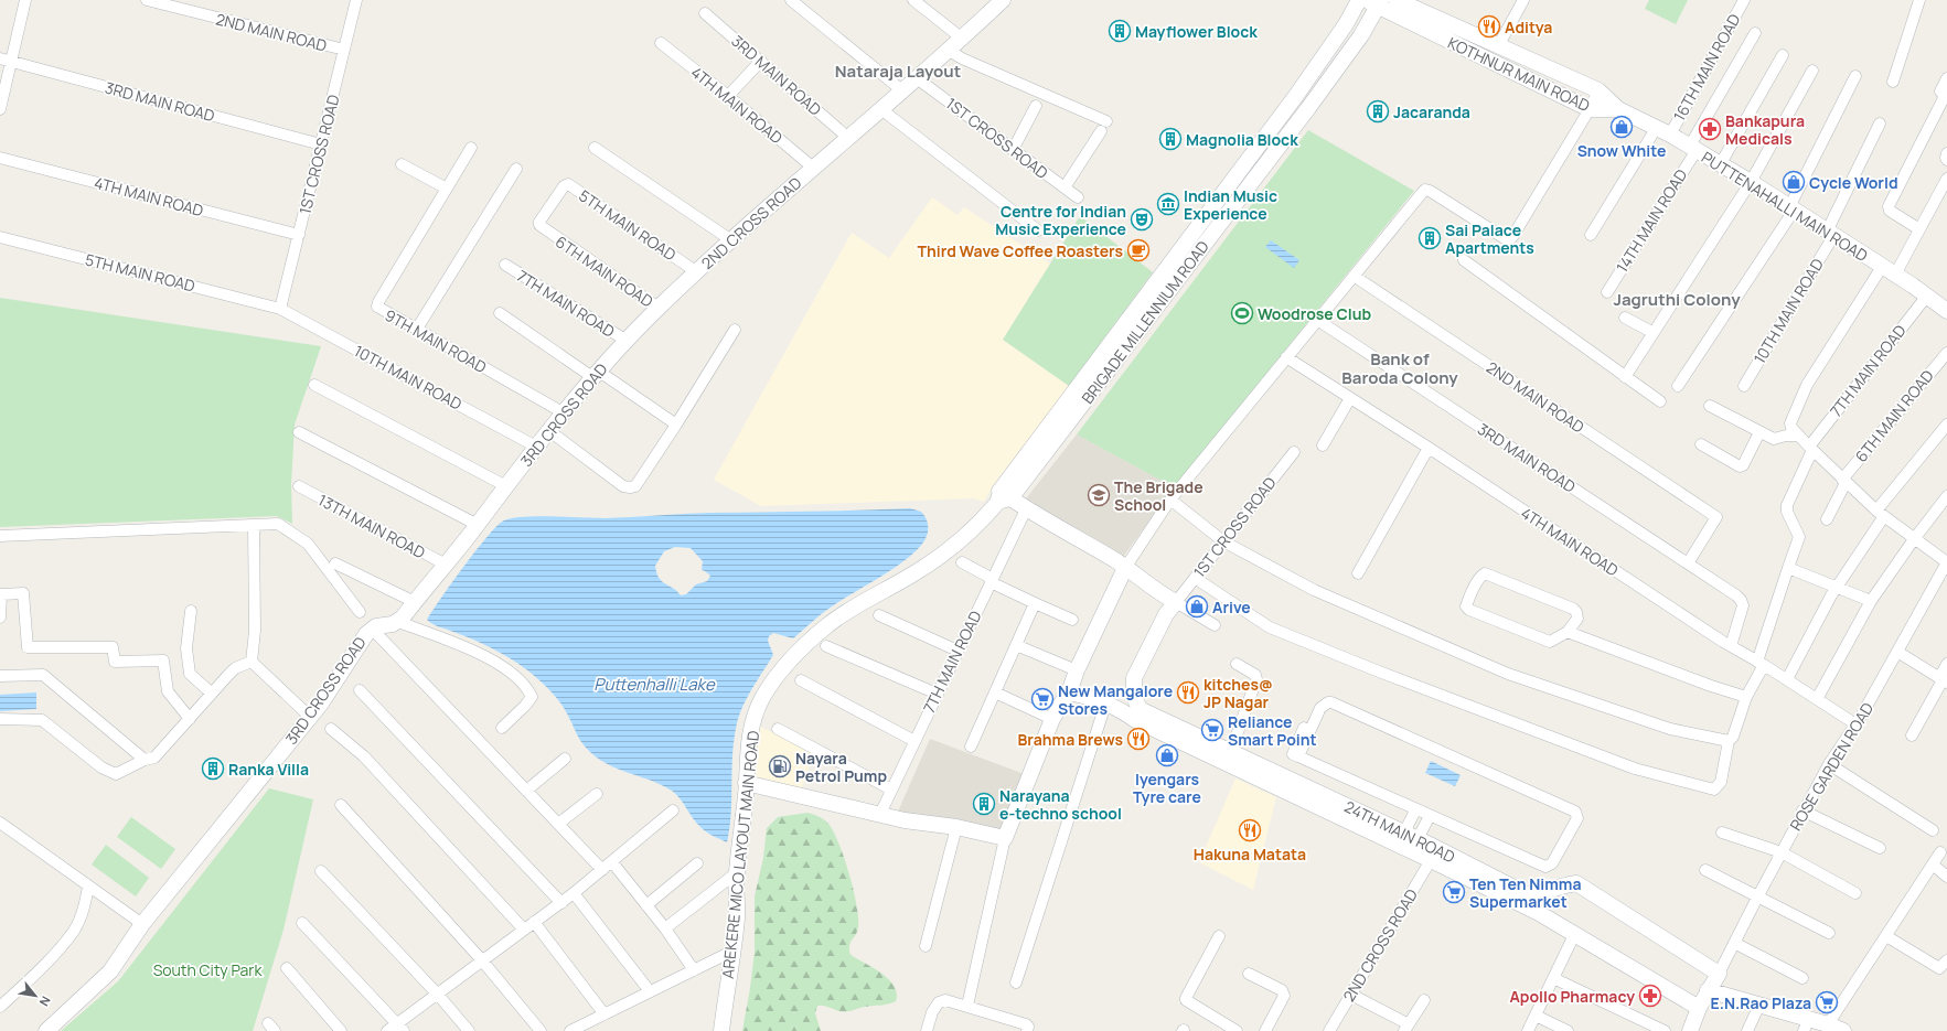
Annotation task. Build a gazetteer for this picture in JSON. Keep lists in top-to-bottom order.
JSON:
{
  "streets": {
    "street": [
      "2ND MAIN ROAD",
      "16TH MAIN ROAD",
      "KOTHNUR MAIN ROAD",
      "3RD MAIN ROAD",
      "4TH MAIN ROAD",
      "1ST CROSS ROAD",
      "PUTTENAHALLI MAIN ROAD",
      "14TH MAIN ROAD",
      "2ND CROSS ROAD",
      "5TH MAIN ROAD",
      "6TH MAIN ROAD",
      "7TH MAIN ROAD",
      "10TH MAIN ROAD",
      "BRIGADE MILLENNIUM ROAD",
      "9TH MAIN ROAD",
      "3RD CROSS ROAD",
      "13TH MAIN ROAD",
      "ROSE GARDEN ROAD",
      "24TH MAIN ROAD",
      "AREKERE MICO LAYOUT MAIN ROAD"
    ]
  },
  "crossings": [
    ["2ND MAIN ROAD", "3RD MAIN ROAD"],
    ["2ND MAIN ROAD", "1ST CROSS ROAD"],
    ["16TH MAIN ROAD", "PUTTENAHALLI MAIN ROAD"],
    ["KOTHNUR MAIN ROAD", "PUTTENAHALLI MAIN ROAD"],
    ["KOTHNUR MAIN ROAD", "BRIGADE MILLENNIUM ROAD"],
    ["3RD MAIN ROAD", "4TH MAIN ROAD"],
    ["3RD MAIN ROAD", "1ST CROSS ROAD"],
    ["3RD MAIN ROAD", "2ND CROSS ROAD"],
    ["4TH MAIN ROAD", "1ST CROSS ROAD"],
    ["4TH MAIN ROAD", "2ND CROSS ROAD"],
    ["4TH MAIN ROAD", "7TH MAIN ROAD"],
    ["4TH MAIN ROAD", "ROSE GARDEN ROAD"],
    ["1ST CROSS ROAD", "2ND CROSS ROAD"],
    ["1ST CROSS ROAD", "5TH MAIN ROAD"],
    ["1ST CROSS ROAD", "7TH MAIN ROAD"],
    ["1ST CROSS ROAD", "10TH MAIN ROAD"],
    ["PUTTENAHALLI MAIN ROAD", "14TH MAIN ROAD"],
    ["PUTTENAHALLI MAIN ROAD", "7TH MAIN ROAD"],
    ["PUTTENAHALLI MAIN ROAD", "10TH MAIN ROAD"],
    ["2ND CROSS ROAD", "5TH MAIN ROAD"],
    ["2ND CROSS ROAD", "6TH MAIN ROAD"],
    ["2ND CROSS ROAD", "7TH MAIN ROAD"],
    ["2ND CROSS ROAD", "3RD CROSS ROAD"],
    ["2ND CROSS ROAD", "24TH MAIN ROAD"],
    ["5TH MAIN ROAD", "6TH MAIN ROAD"],
    ["5TH MAIN ROAD", "10TH MAIN ROAD"],
    ["7TH MAIN ROAD", "3RD CROSS ROAD"],
    ["10TH MAIN ROAD", "3RD CROSS ROAD"],
    ["BRIGADE MILLENNIUM ROAD", "AREKERE MICO LAYOUT MAIN ROAD"],
    ["9TH MAIN ROAD", "3RD CROSS ROAD"],
    ["3RD CROSS ROAD", "13TH MAIN ROAD"],
    ["ROSE GARDEN ROAD", "24TH MAIN ROAD"]
  ],
  "districts": ["Nataraja Layout", "Jagruthi Colony", "Bank of Baroda Colony"],
  "water": ["Puttenhalli Lake"],
  "parks": ["South City Park"],
  "places": {
    "restaurant": [
      "Aditya",
      "kitches@ JP Nagar",
      "Brahma Brews",
      "Hakuna Matata"
    ],
    "building": [
      "Mayflower Block",
      "Jacaranda",
      "Magnolia Block",
      "Sai Palace Apartments",
      "Ranka Villa",
      "Narayana e-techno school"
    ],
    "shop": [
      "Snow White",
      "Cycle World",
      "Arive",
      "Iyengars Tyre care"
    ],
    "pharmacy": ["Bankapura Medicals", "Apollo Pharmacy"],
    "museum": ["Indian Music Experience"],
    "theatre": ["Centre for Indian Music Experience"],
    "cafe": ["Third Wave Coffee Roasters"],
    "sports": ["Woodrose Club"],
    "school or university": ["The Brigade School"],
    "supermarket": [
      "New Mangalore Stores",
      "Reliance Smart Point",
      "Ten Ten Nimma Supermarket",
      "E.N.Rao Plaza"
    ],
    "fuel station": ["Nayara Petrol Pump"]
  },
  "north": "bottom right"
}
